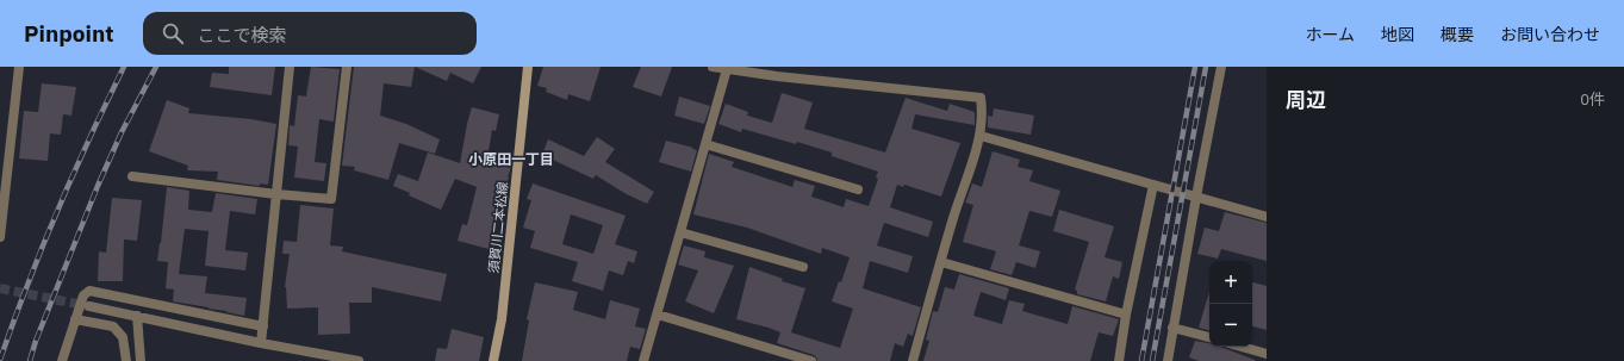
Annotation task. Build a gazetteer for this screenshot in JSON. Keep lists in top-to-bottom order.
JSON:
{
  "streets": {
    "main road": ["須賀川二本松線"]
  },
  "districts": ["小原田一丁目"],
  "page": {
    "header": "Pinpoint",
    "search": "ここで検索",
    "nav": [
      "ホーム",
      "地図",
      "概要",
      "お問い合わせ"
    ],
    "heading": ["周辺", "0件"],
    "map_buttons": ["+", "−"]
  }
}
